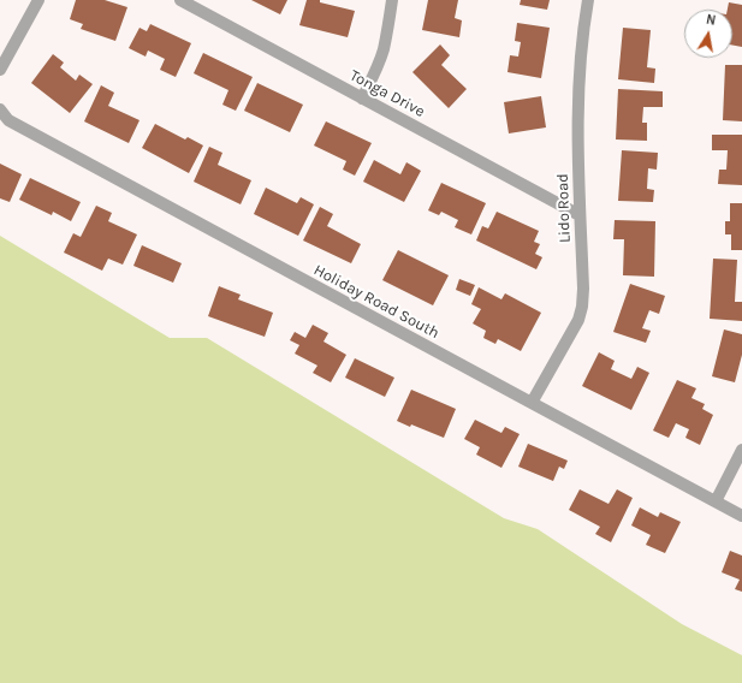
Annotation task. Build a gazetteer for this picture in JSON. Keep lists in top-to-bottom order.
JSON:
{
  "streets": {
    "street": ["Tonga Drive", "Lido Road", "Holiday Road South"]
  },
  "crossings": [
    ["Tonga Drive", "Lido Road"],
    ["Lido Road", "Holiday Road South"]
  ],
  "north": "top"
}
